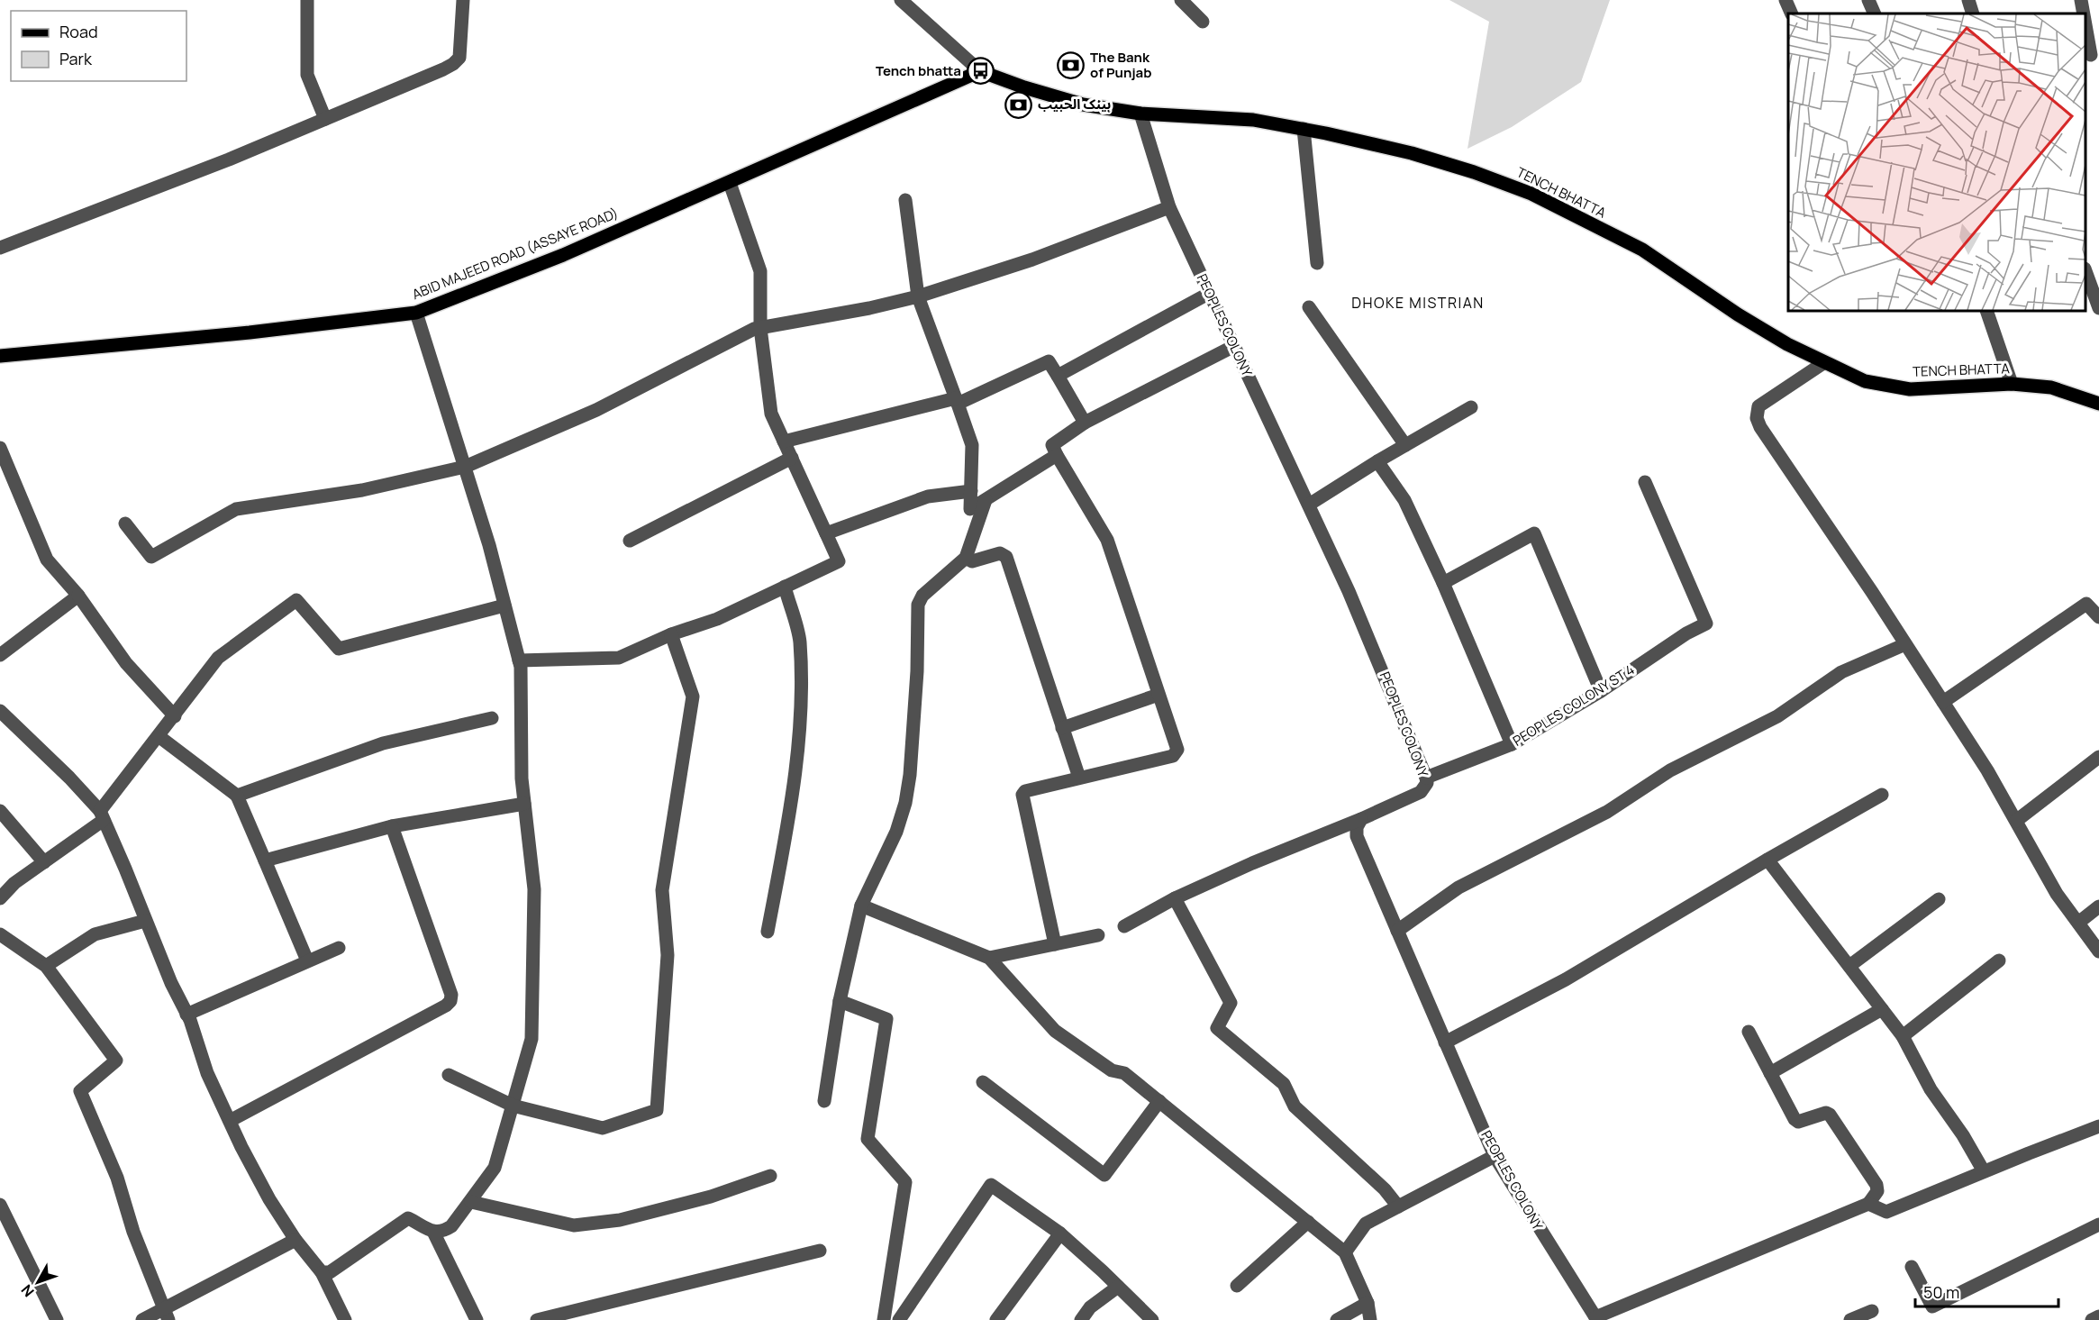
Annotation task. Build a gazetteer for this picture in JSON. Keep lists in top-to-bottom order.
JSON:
{
  "streets": {
    "main road": ["TENCH BHATTA", "ABID MAJEED ROAD (ASSAYE ROAD)"],
    "street": ["PEOPLES COLONY", "PEOPLES COLONY ST 4"]
  },
  "crossings": [
    ["TENCH BHATTA", "ABID MAJEED ROAD (ASSAYE ROAD)"],
    ["TENCH BHATTA", "PEOPLES COLONY"],
    ["PEOPLES COLONY", "PEOPLES COLONY ST 4"]
  ],
  "districts": ["DHOKE MISTRIAN"],
  "places": {
    "bank": ["The Bank of Punjab", "بينک الحبيب"],
    "bus stop": ["Tench bhatta"]
  },
  "legend": ["Road", "Park"],
  "scale_bar": "50 m",
  "north": "bottom left"
}
